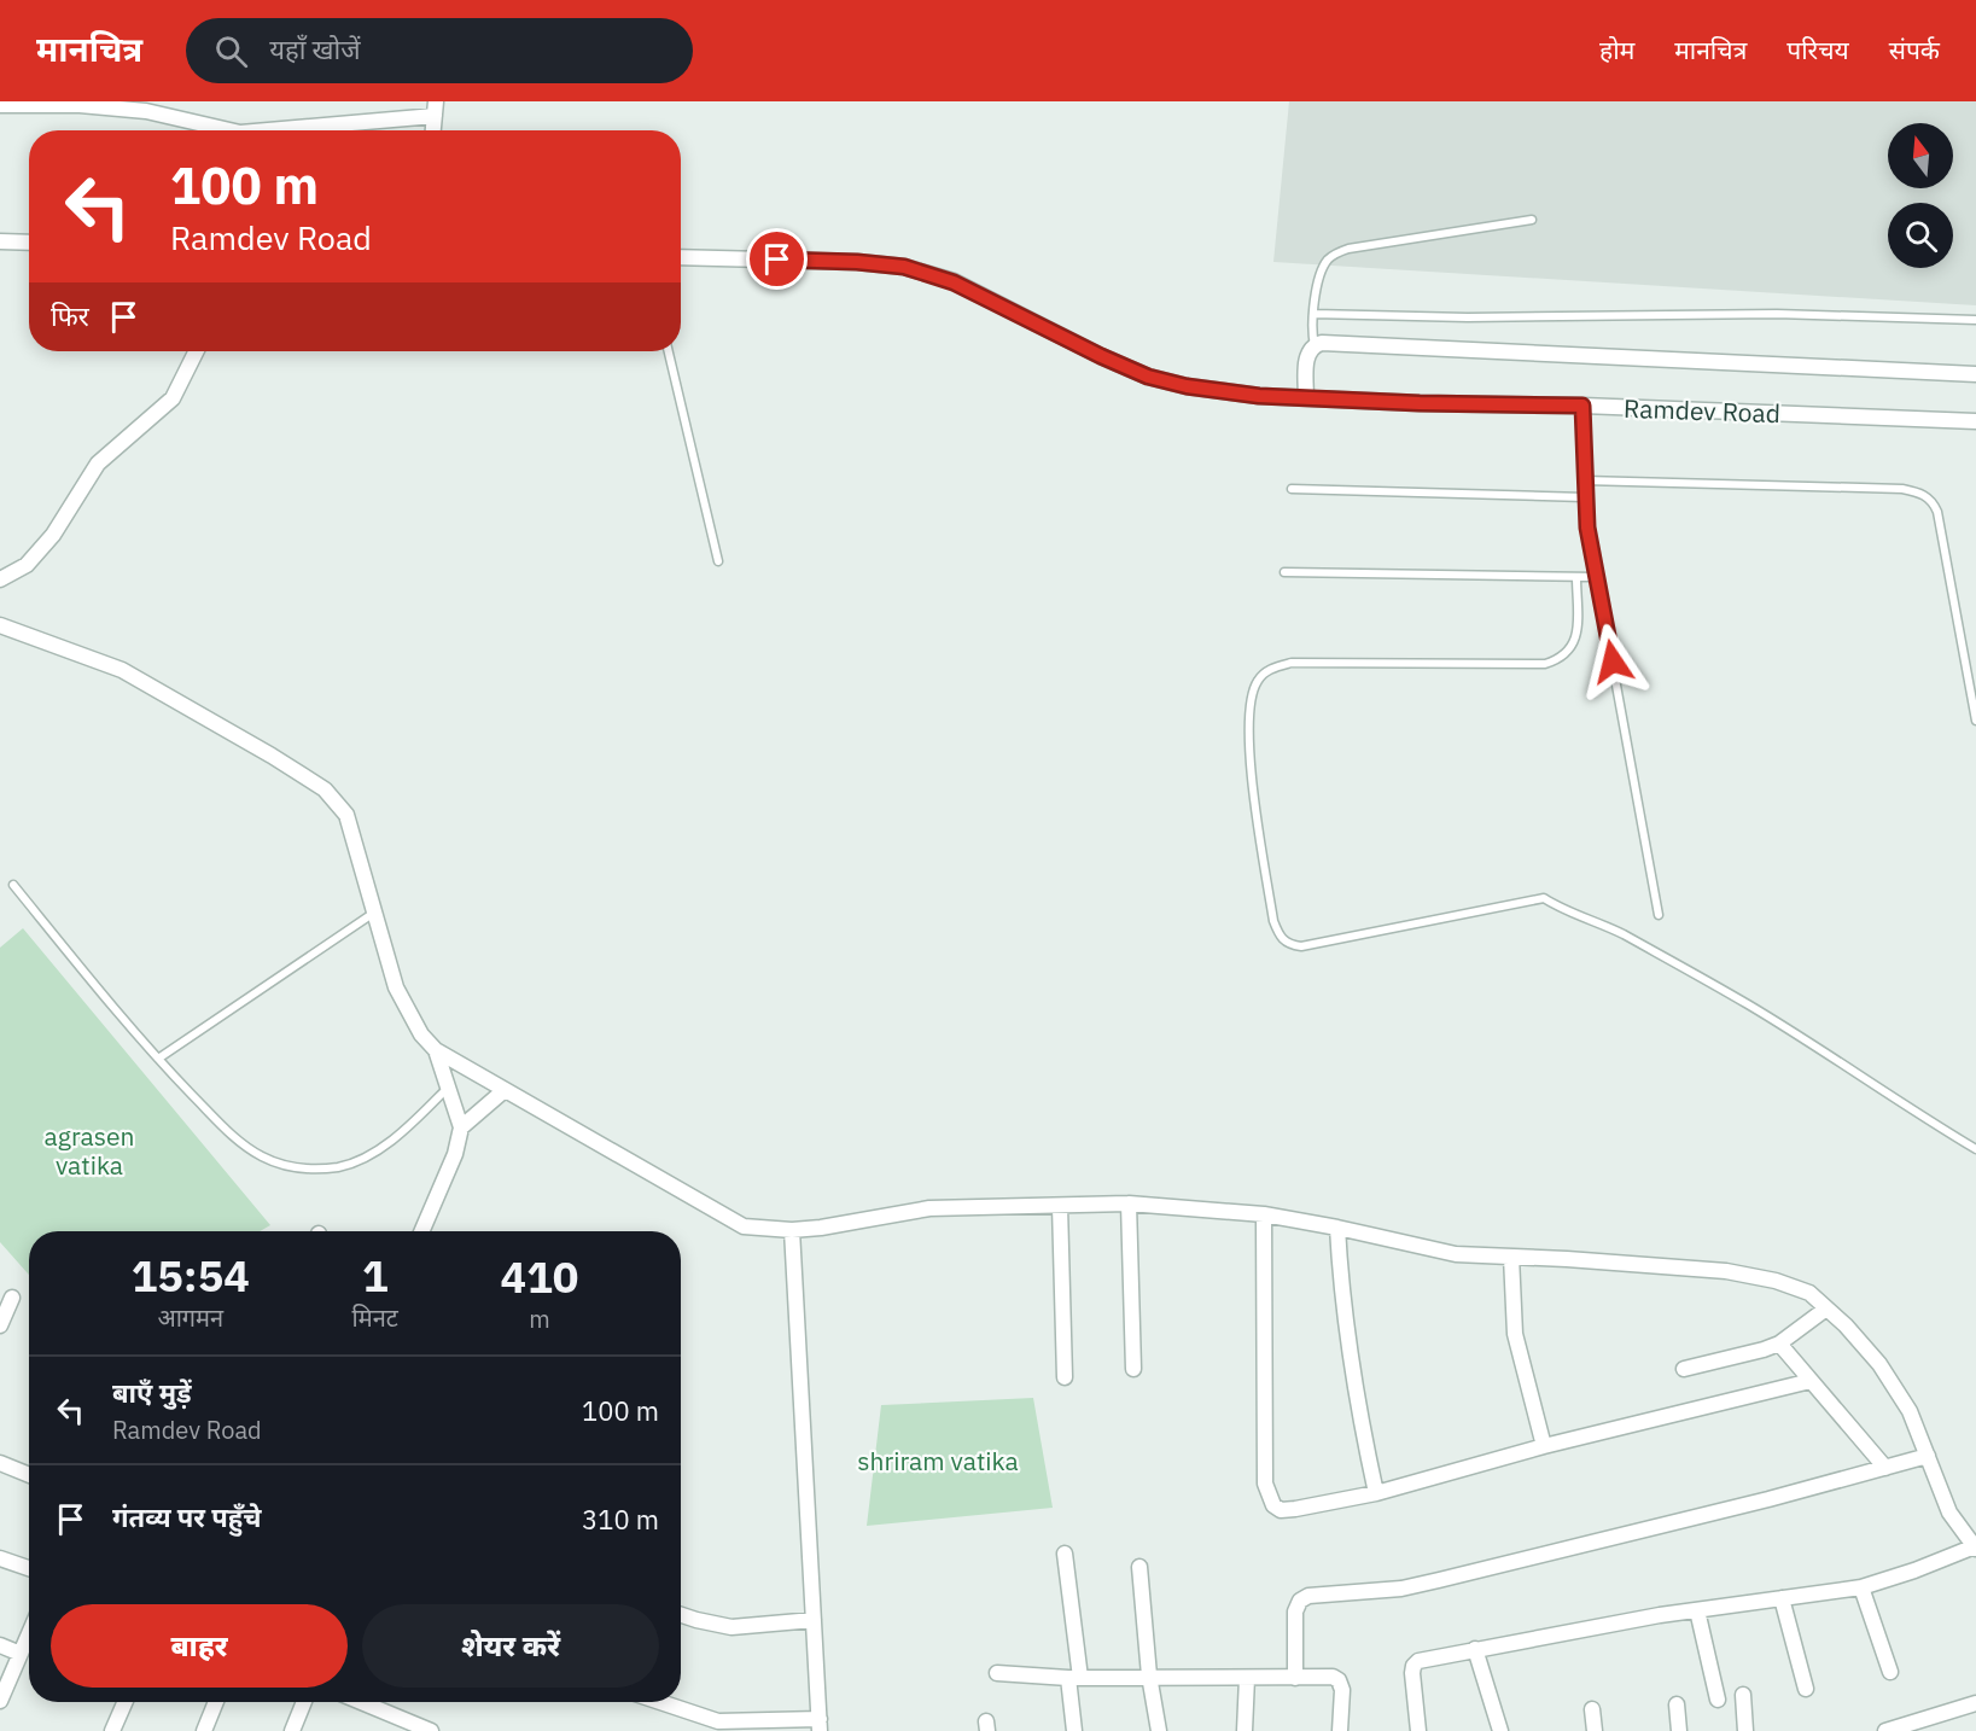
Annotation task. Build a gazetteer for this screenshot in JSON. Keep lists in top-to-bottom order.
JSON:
{
  "streets": {
    "street": ["Ramdev Road"]
  },
  "parks": ["agrasen vatika", "shriram vatika"],
  "north": "top",
  "page": {
    "header": "मानचित्र",
    "search": "यहाँ खोजें",
    "nav": [
      "होम",
      "मानचित्र",
      "परिचय",
      "संपर्क"
    ],
    "turn": ["100 m", "Ramdev Road"],
    "then": "फिर",
    "eta": [
      "15:54",
      "आगमन",
      "1",
      "मिनट",
      "410",
      "m"
    ],
    "list": [
      {
        "name": "बाएँ मुड़ें",
        "note": "Ramdev Road",
        "value": "100 m"
      },
      {
        "name": "गंतव्य पर पहुँचे",
        "value": "310 m"
      }
    ],
    "buttons": ["बाहर", "शेयर करें"]
  }
}
